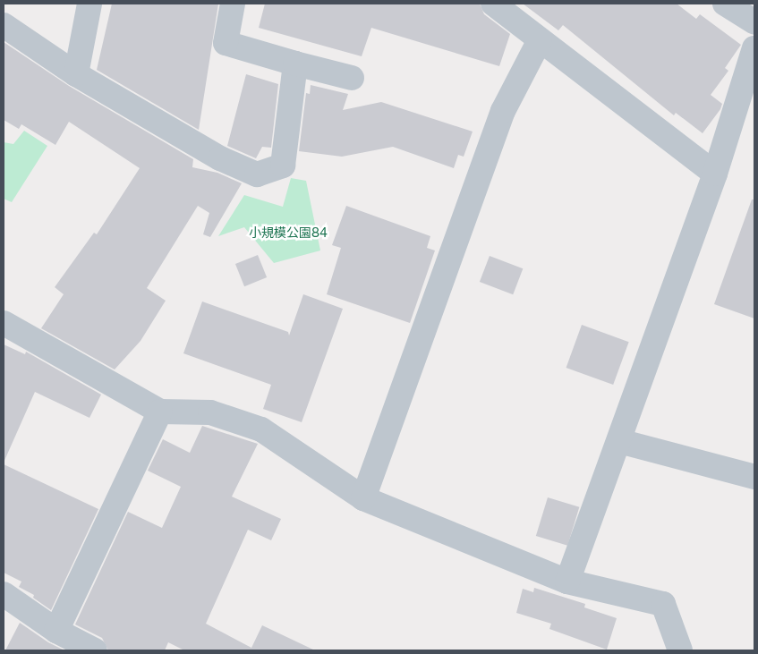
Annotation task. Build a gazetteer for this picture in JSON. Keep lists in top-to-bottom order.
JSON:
{
  "parks": ["小規模公園84"]
}
